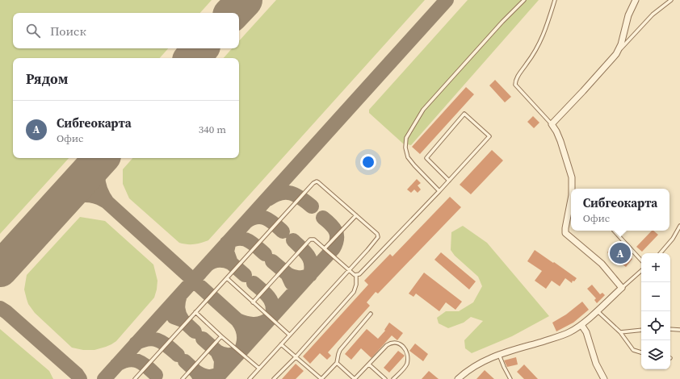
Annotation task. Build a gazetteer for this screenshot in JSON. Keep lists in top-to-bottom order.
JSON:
{
  "page": {
    "search": "Поиск",
    "heading": "Рядом",
    "list": [
      {
        "mark": "A",
        "name": "Сибгеокарта",
        "note": "Офис",
        "value": "340 m"
      }
    ],
    "popup": ["Сибгеокарта", "Офис"],
    "pins": "A",
    "map_buttons": ["+", "−"]
  }
}
